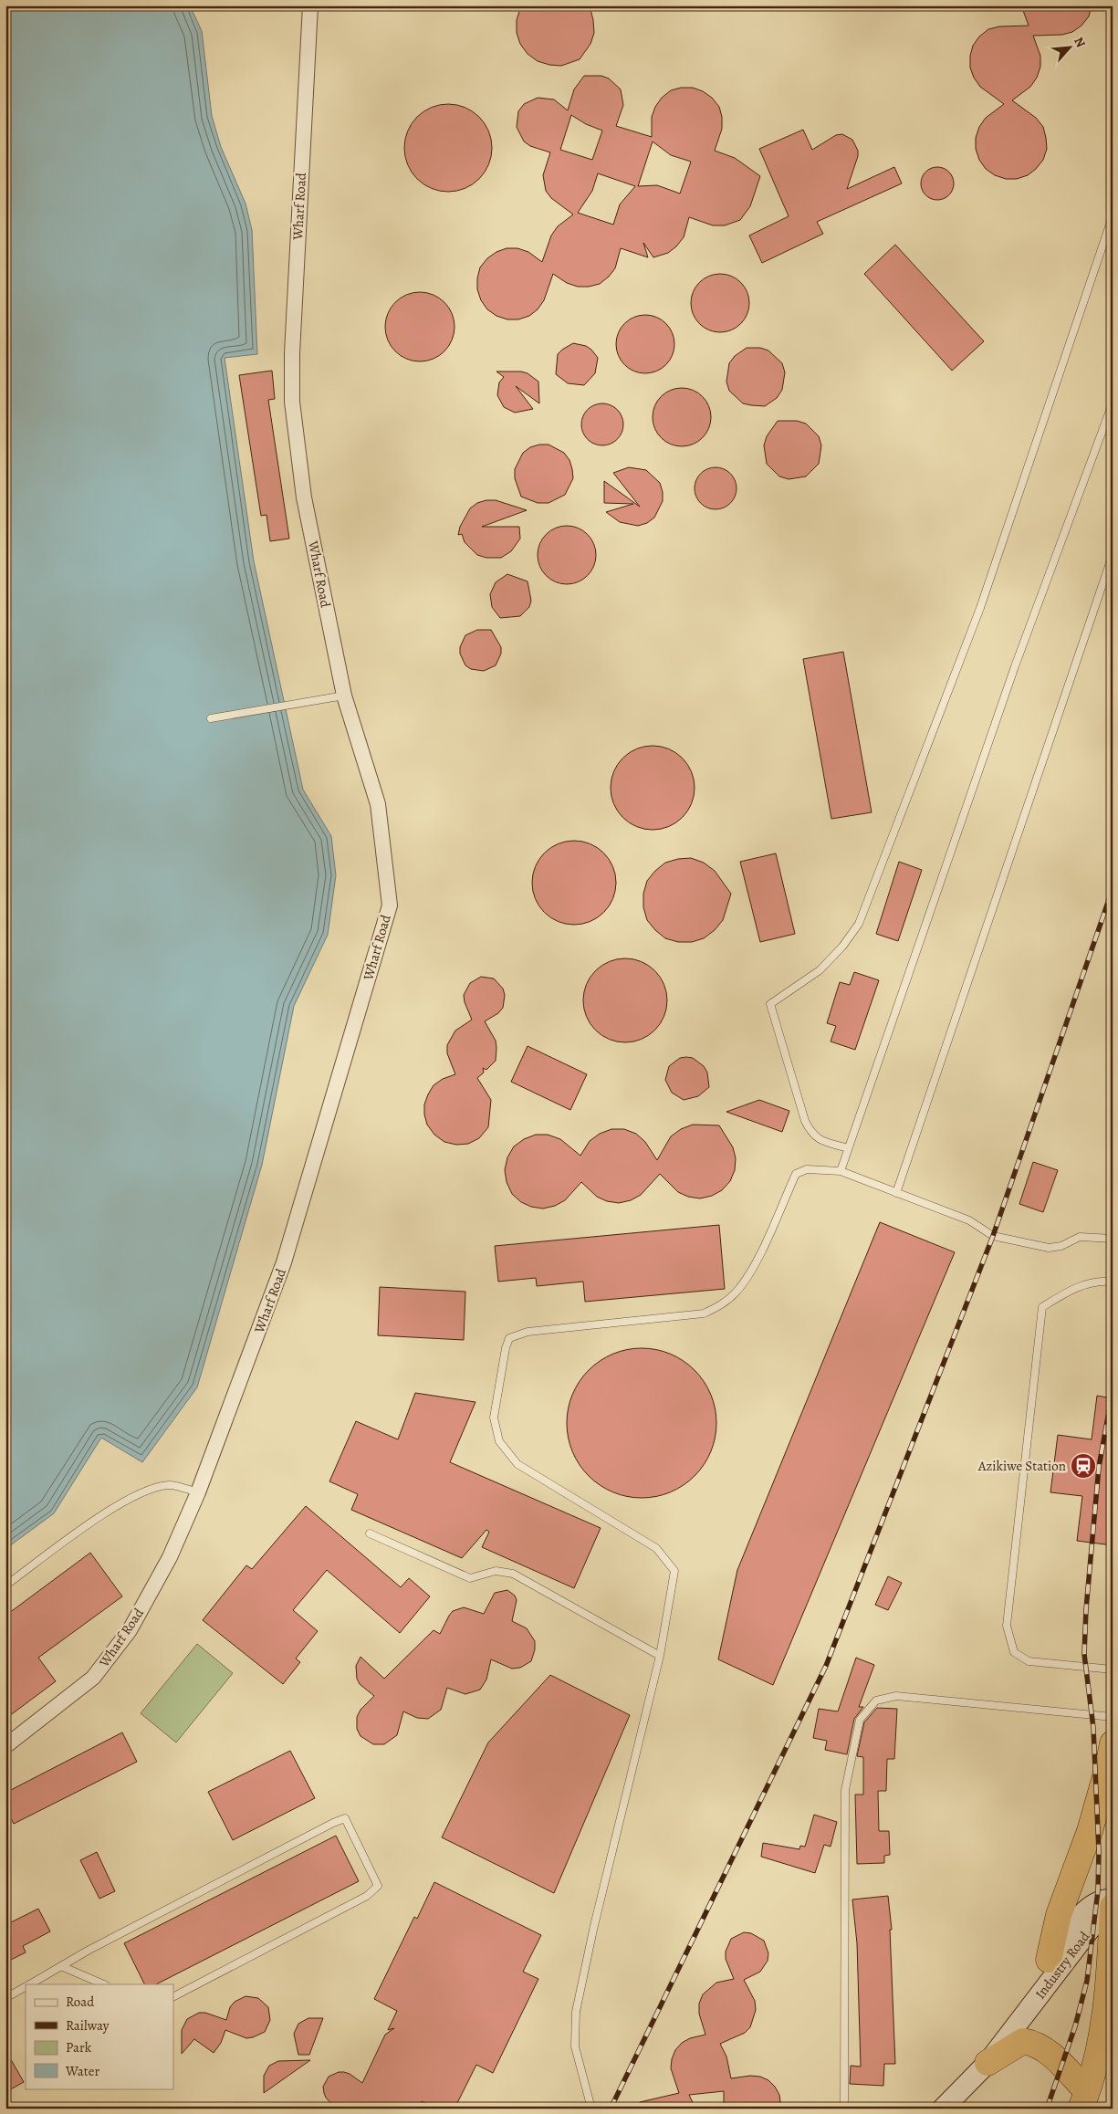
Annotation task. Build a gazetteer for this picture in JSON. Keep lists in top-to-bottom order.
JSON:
{
  "streets": {
    "street": ["Wharf Road", "Industry Road"]
  },
  "places": {
    "station": ["Azikiwe Station"]
  },
  "legend": [
    "Road",
    "Railway",
    "Park",
    "Water"
  ],
  "north": "top right"
}
